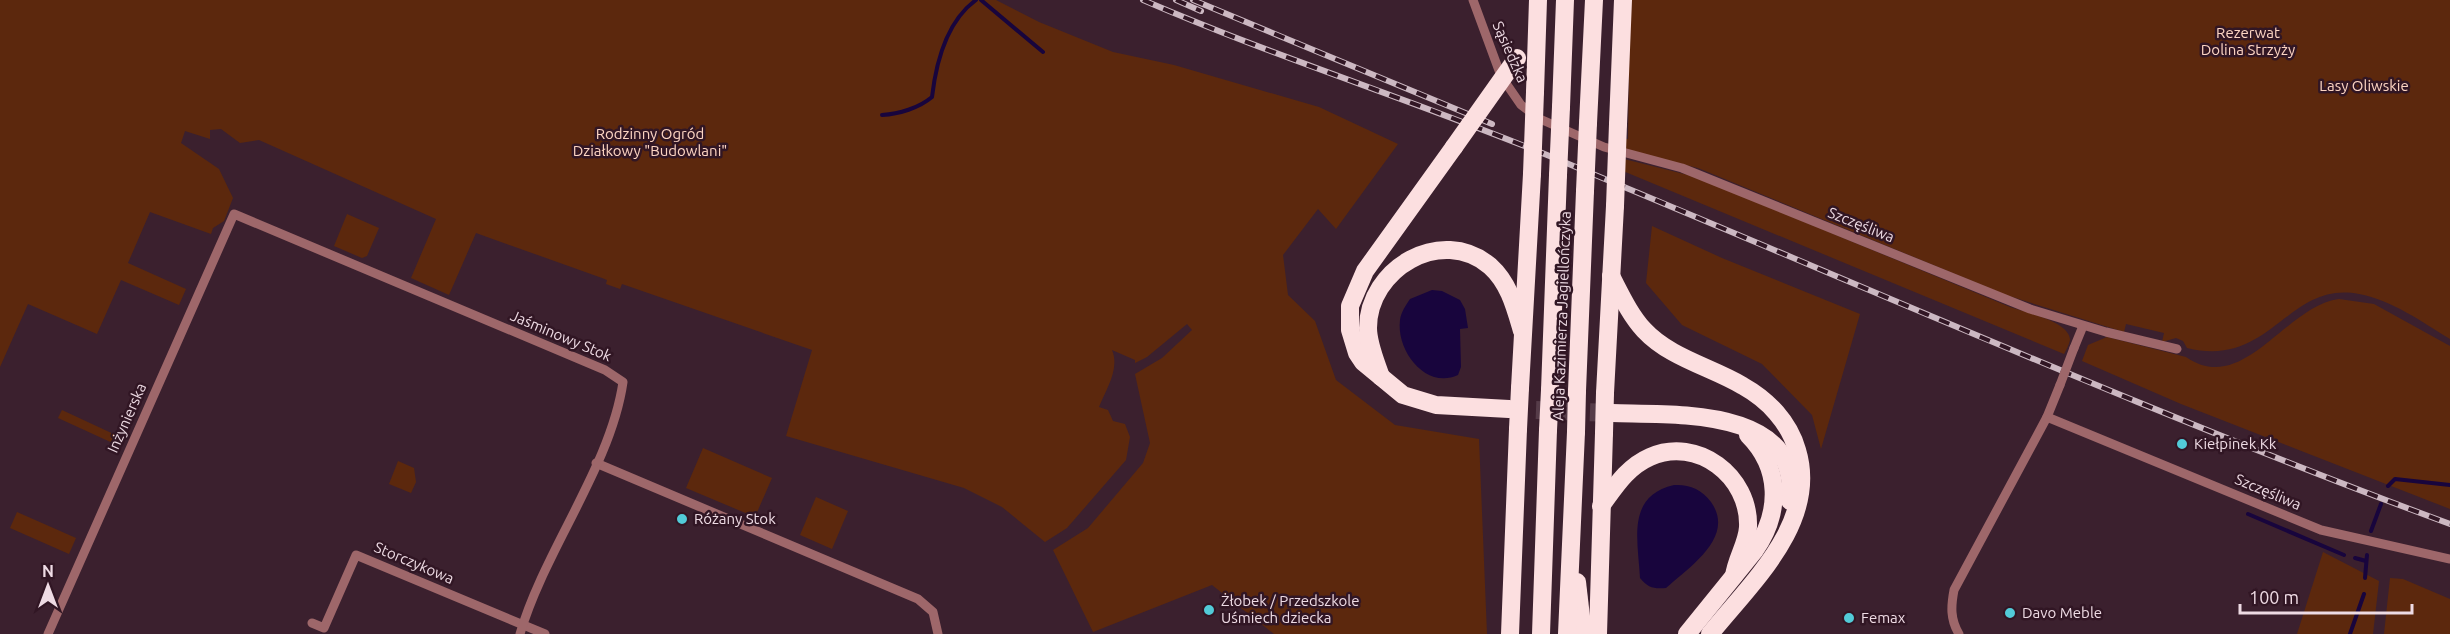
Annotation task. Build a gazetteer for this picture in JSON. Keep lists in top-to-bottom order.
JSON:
{
  "streets": {
    "highway": ["Aleja Kazimierza Jagiellończyka"],
    "street": [
      "Sąsiedzka",
      "Szczęśliwa",
      "Jaśminowy Stok",
      "Inżynierska",
      "Storczykowa"
    ]
  },
  "crossings": [
    ["Sąsiedzka", "Szczęśliwa"],
    ["Jaśminowy Stok", "Inżynierska"],
    ["Jaśminowy Stok", "Storczykowa"]
  ],
  "parks": ["Rezerwat Dolina Strzyży", "Lasy Oliwskie", "Rodzinny Ogród Działkowy \"Budowlani\""],
  "places": [
    "Kiełpinek Kk",
    "Różany Stok",
    "Żłobek / Przedszkole Uśmiech dziecka",
    "Davo Meble",
    "Femax"
  ],
  "scale_bar": "100 m",
  "north": "top"
}
